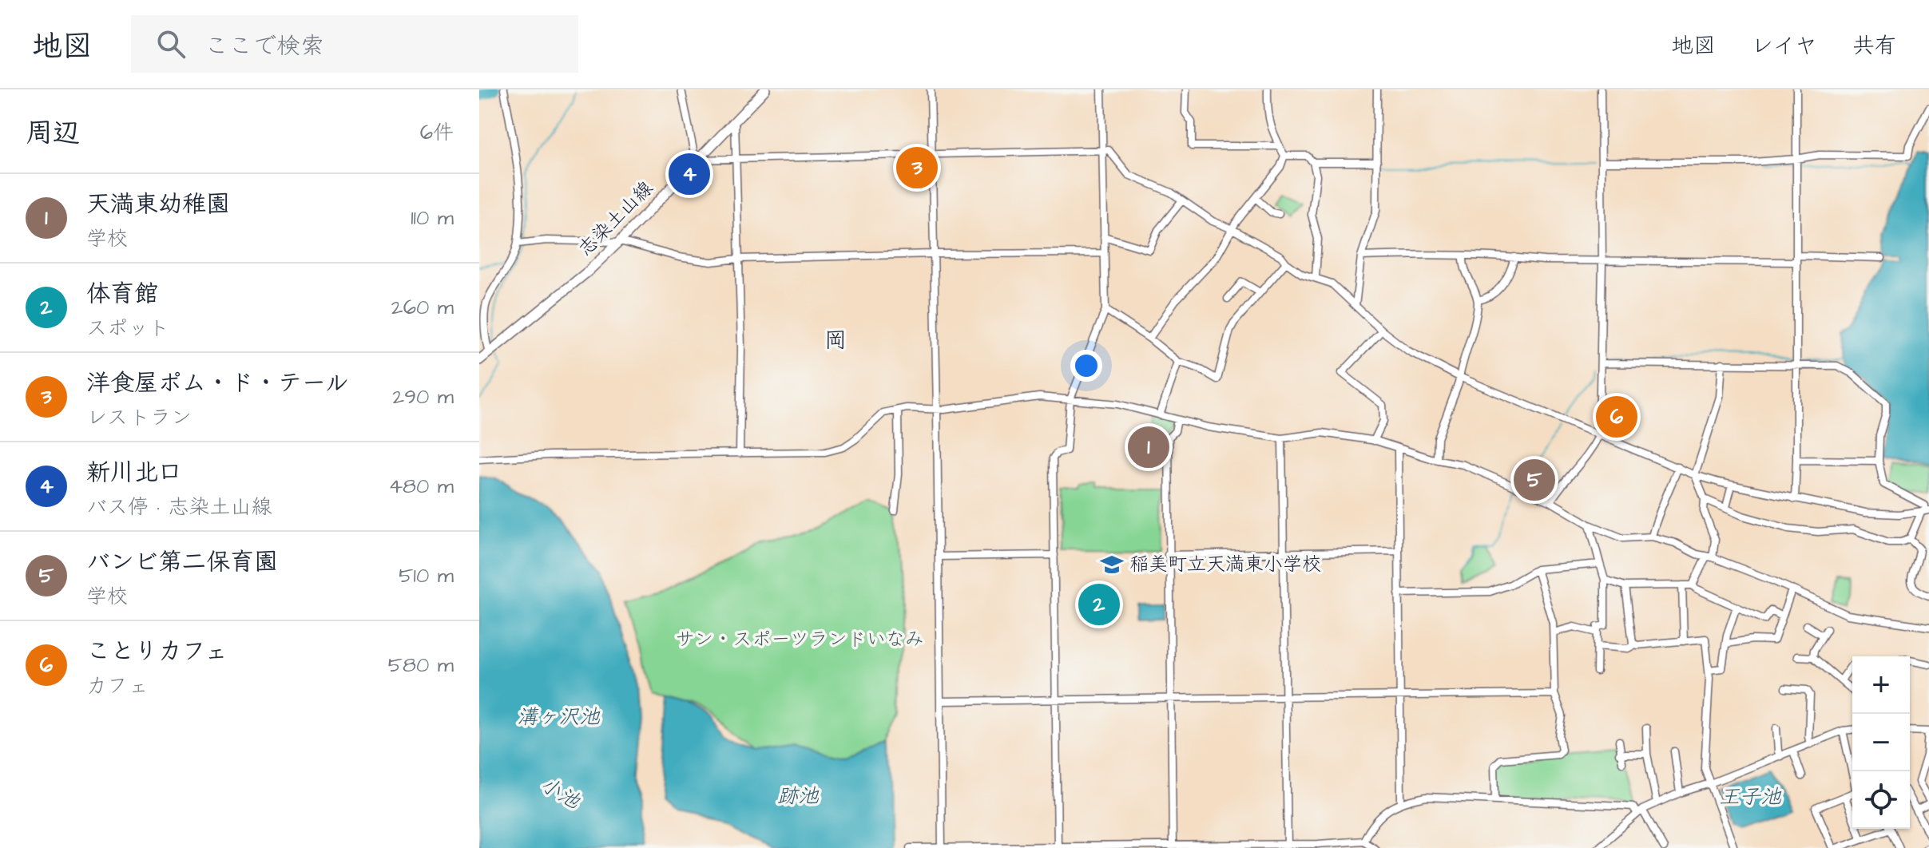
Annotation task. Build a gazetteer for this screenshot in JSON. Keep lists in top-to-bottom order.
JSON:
{
  "streets": {
    "main road": ["志染土山線"]
  },
  "districts": ["岡"],
  "water": [
    "溝ヶ沢池",
    "小池",
    "跡池",
    "王子池"
  ],
  "parks": ["サン・スポーツランドいなみ"],
  "places": {
    "school or university": ["稲美町立天満東小学校"]
  },
  "page": {
    "header": "地図",
    "search": "ここで検索",
    "nav": ["地図", "レイヤ", "共有"],
    "heading": ["周辺", "6件"],
    "pins": [
      "3",
      "4",
      "6",
      "1",
      "5",
      "2"
    ],
    "list": [
      {
        "mark": "1",
        "name": "天満東幼稚園",
        "note": "学校",
        "value": "110 m"
      },
      {
        "mark": "2",
        "name": "体育館",
        "note": "スポット",
        "value": "260 m"
      },
      {
        "mark": "3",
        "name": "洋食屋ポム・ド・テール",
        "note": "レストラン",
        "value": "290 m"
      },
      {
        "mark": "4",
        "name": "新川北口",
        "note": "バス停 · 志染土山線",
        "value": "480 m"
      },
      {
        "mark": "5",
        "name": "バンビ第二保育園",
        "note": "学校",
        "value": "510 m"
      },
      {
        "mark": "6",
        "name": "ことりカフェ",
        "note": "カフェ",
        "value": "580 m"
      }
    ],
    "map_buttons": ["+", "−"]
  }
}
